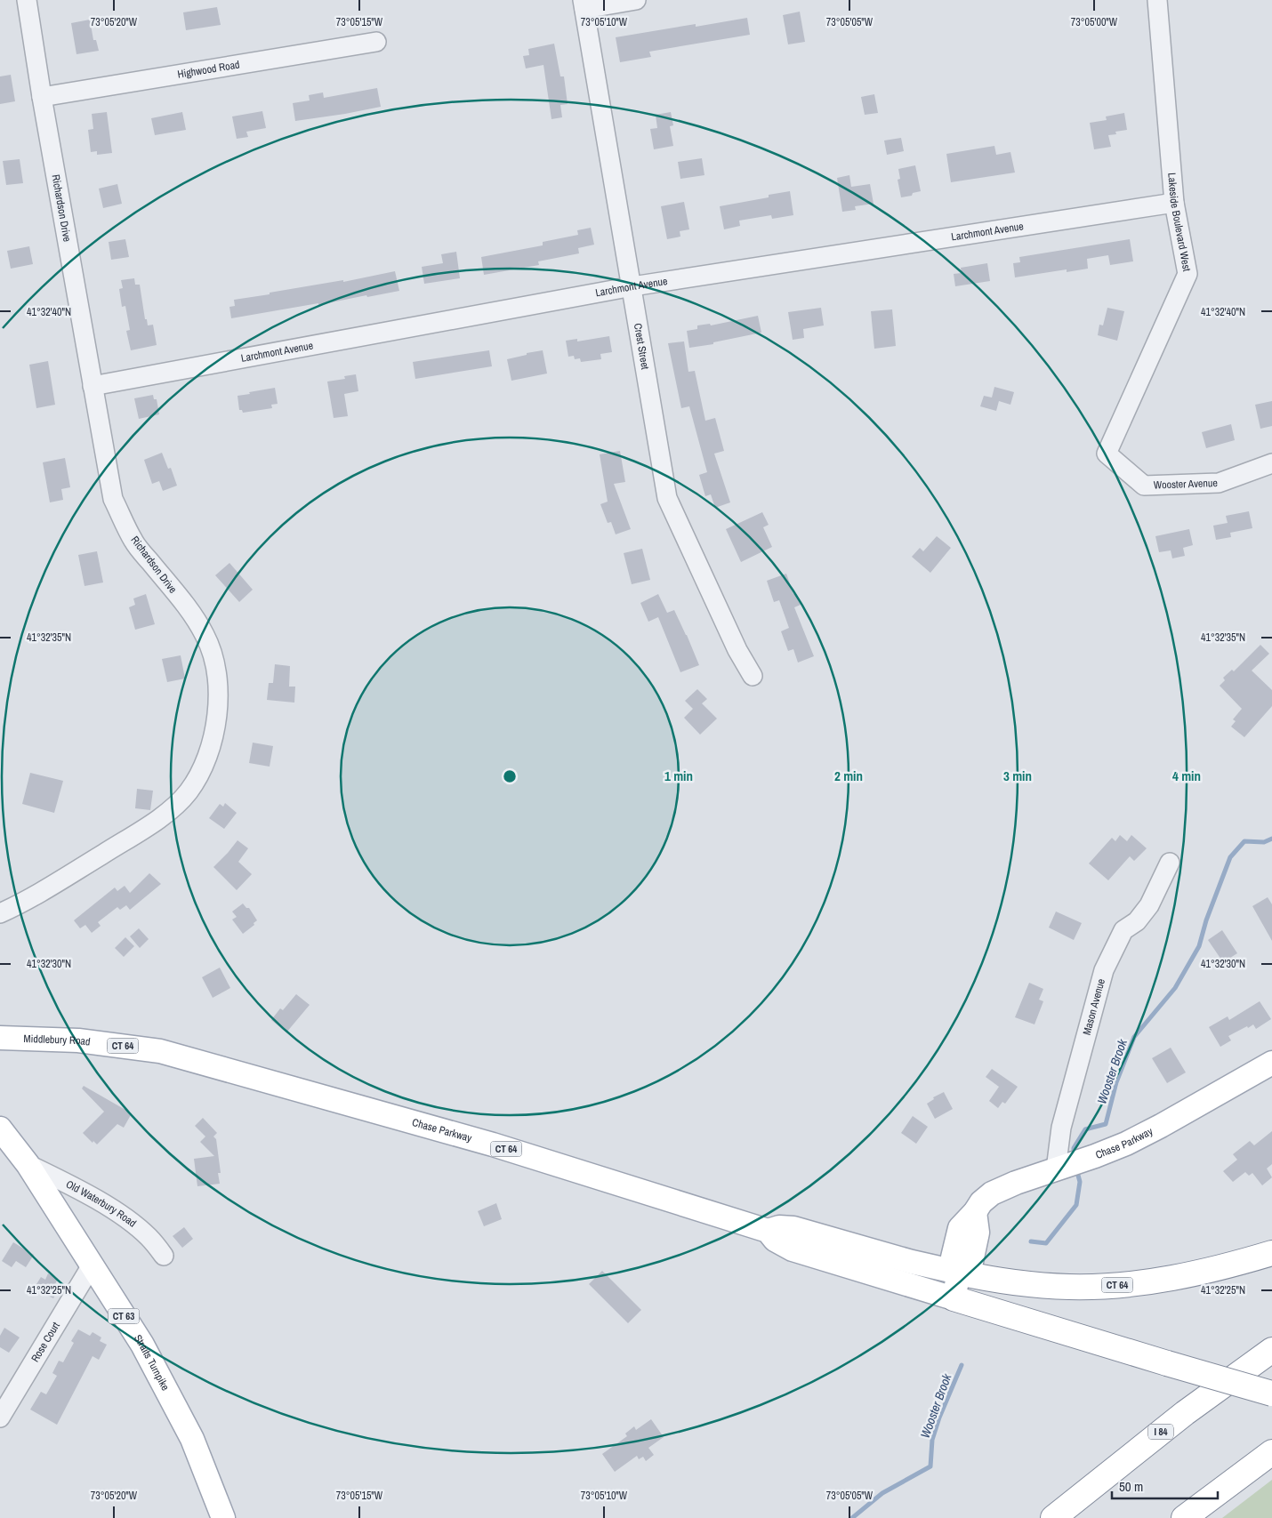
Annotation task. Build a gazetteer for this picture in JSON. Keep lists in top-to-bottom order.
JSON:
{
  "streets": {
    "highway": ["CT 64", "I 84"],
    "main road": [
      "Middlebury Road",
      "Chase Parkway",
      "CT 63",
      "Straits Turnpike"
    ],
    "street": [
      "Highwood Road",
      "Richardson Drive",
      "Lakeside Boulevard West",
      "Larchmont Avenue",
      "Crest Street",
      "Wooster Avenue",
      "Mason Avenue",
      "Old Waterbury Road",
      "Rose Court"
    ]
  },
  "crossings": [
    ["Highwood Road", "Richardson Drive"],
    ["Richardson Drive", "Larchmont Avenue"],
    ["Lakeside Boulevard West", "Larchmont Avenue"],
    ["Lakeside Boulevard West", "Wooster Avenue"],
    ["Larchmont Avenue", "Crest Street"],
    ["Mason Avenue", "Chase Parkway"],
    ["Middlebury Road", "Chase Parkway"],
    ["CT 64", "Chase Parkway"],
    ["Old Waterbury Road", "Straits Turnpike"],
    ["Rose Court", "Straits Turnpike"]
  ],
  "water": ["Wooster Brook"],
  "scale_bar": "50 m",
  "coordinates": [
    "73°05'20\"W",
    "73°05'15\"W",
    "73°05'10\"W",
    "73°05'05\"W",
    "73°05'00\"W",
    "41°32'40\"N",
    "41°32'35\"N",
    "41°32'30\"N",
    "41°32'25\"N"
  ],
  "rings": [
    "1 min",
    "2 min",
    "3 min",
    "4 min"
  ]
}
